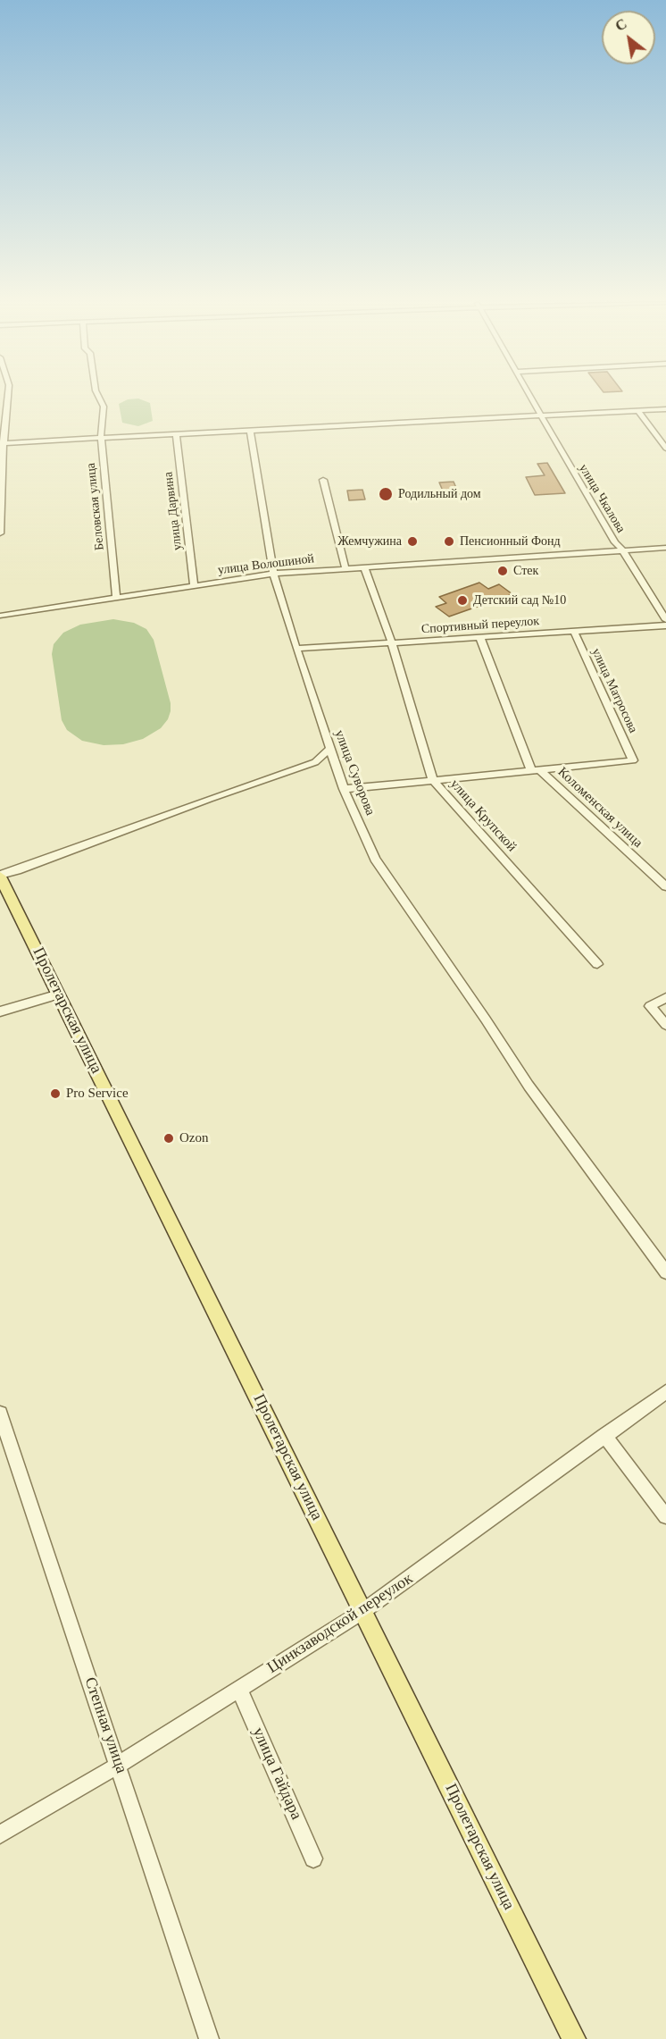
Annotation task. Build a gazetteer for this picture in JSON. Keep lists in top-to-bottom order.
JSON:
{
  "streets": {
    "main road": ["Пролетарская улица"],
    "street": [
      "улица Чкалова",
      "Беловская улица",
      "улица Дарвина",
      "улица Волошиной",
      "Спортивный переулок",
      "улица Матросова",
      "улица Суворова",
      "Коломенская улица",
      "улица Крупской",
      "Цинкзаводской переулок",
      "Степная улица",
      "улица Гайдара"
    ]
  },
  "crossings": [
    ["улица Чкалова", "улица Волошиной"],
    ["Беловская улица", "улица Волошиной"],
    ["улица Дарвина", "улица Волошиной"],
    ["улица Волошиной", "улица Суворова"],
    ["улица Волошиной", "улица Крупской"],
    ["Спортивный переулок", "улица Матросова"],
    ["Спортивный переулок", "улица Суворова"],
    ["Спортивный переулок", "Коломенская улица"],
    ["Спортивный переулок", "улица Крупской"],
    ["улица Матросова", "Коломенская улица"],
    ["улица Суворова", "Пролетарская улица"],
    ["Пролетарская улица", "Цинкзаводской переулок"],
    ["Цинкзаводской переулок", "Степная улица"],
    ["Цинкзаводской переулок", "улица Гайдара"]
  ],
  "places": [
    "Родильный дом",
    "Жемчужина",
    "Пенсионный Фонд",
    "Стек",
    "Детский сад №10",
    "Pro Service",
    "Ozon"
  ],
  "north": "top left"
}
